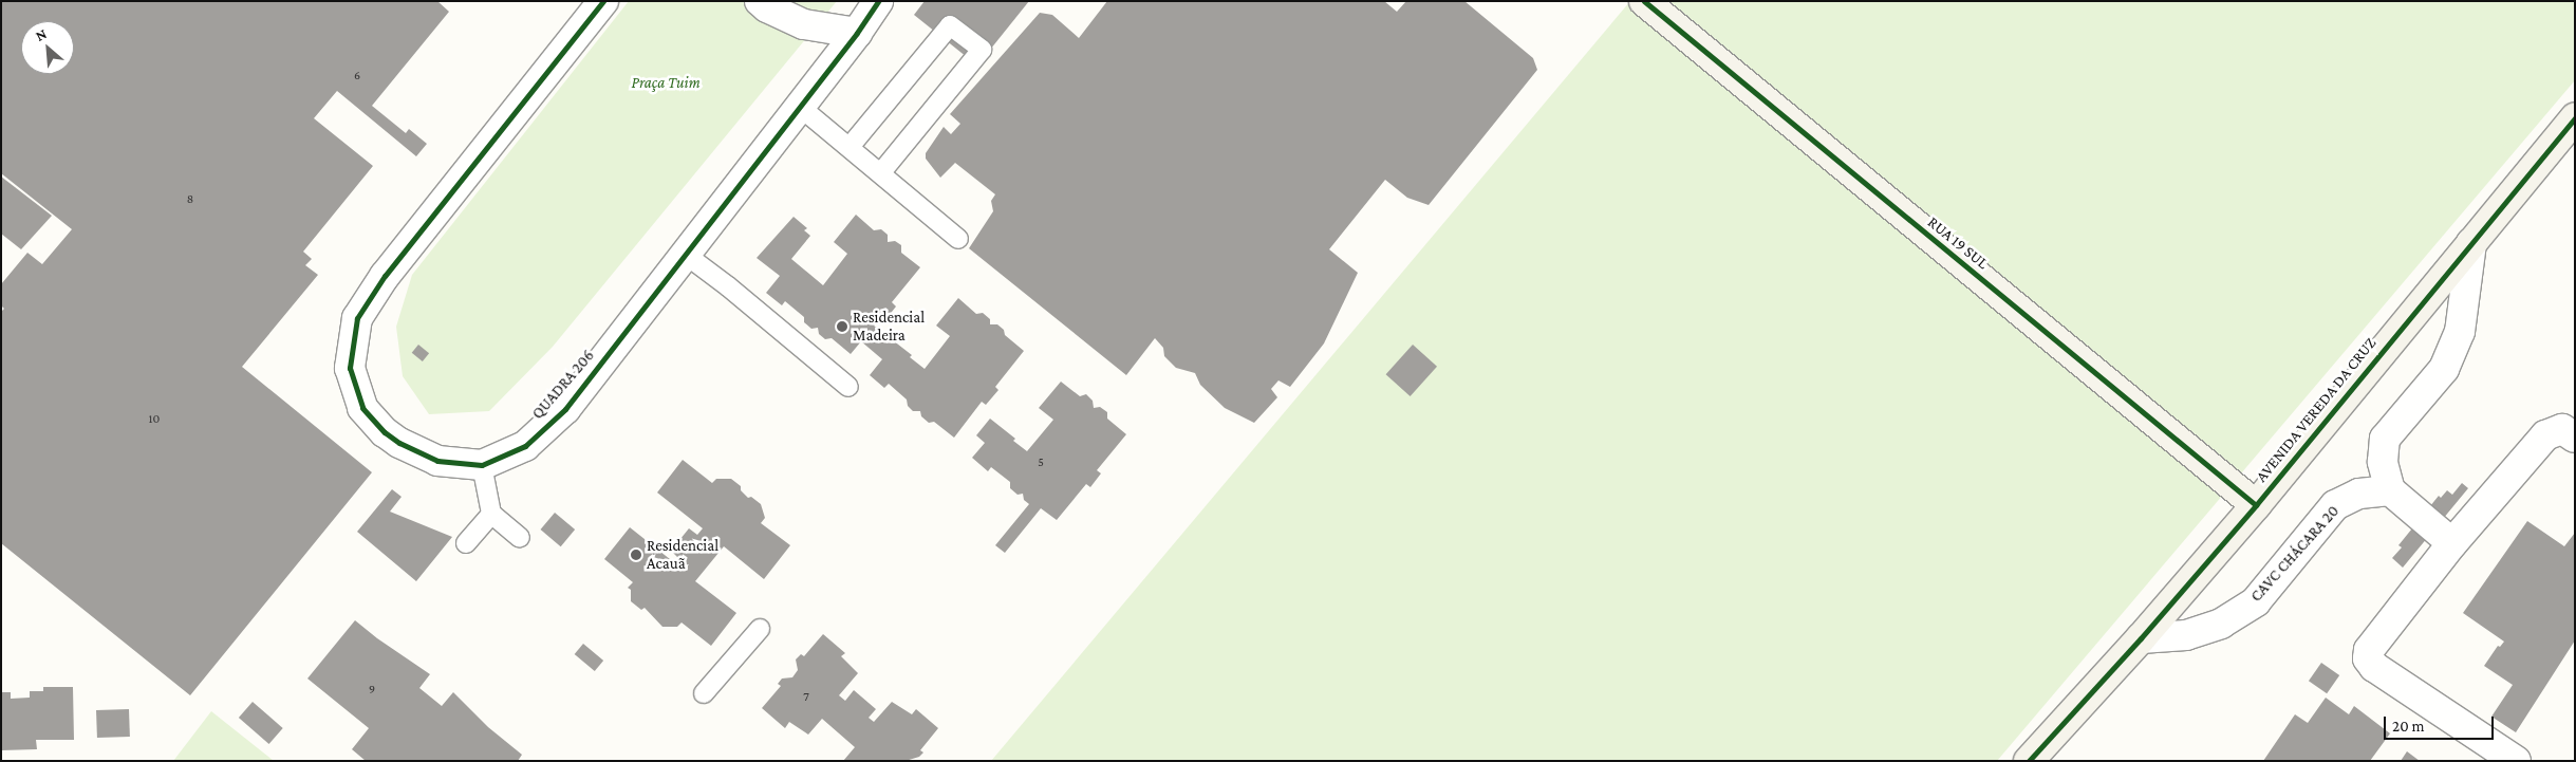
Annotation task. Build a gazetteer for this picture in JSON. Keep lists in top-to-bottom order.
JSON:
{
  "streets": {
    "street": [
      "RUA 19 SUL",
      "QUADRA 206",
      "AVENIDA VEREDA DA CRUZ",
      "CAVC CHÁCARA 20"
    ]
  },
  "crossings": [
    ["RUA 19 SUL", "AVENIDA VEREDA DA CRUZ"],
    ["AVENIDA VEREDA DA CRUZ", "CAVC CHÁCARA 20"]
  ],
  "parks": ["Praça Tuim"],
  "places": ["Residencial Madeira", "Residencial Acauã"],
  "house_numbers": [
    "6",
    "8",
    "10",
    "5",
    "9",
    "7"
  ],
  "scale_bar": "20 m",
  "north": "top left"
}
